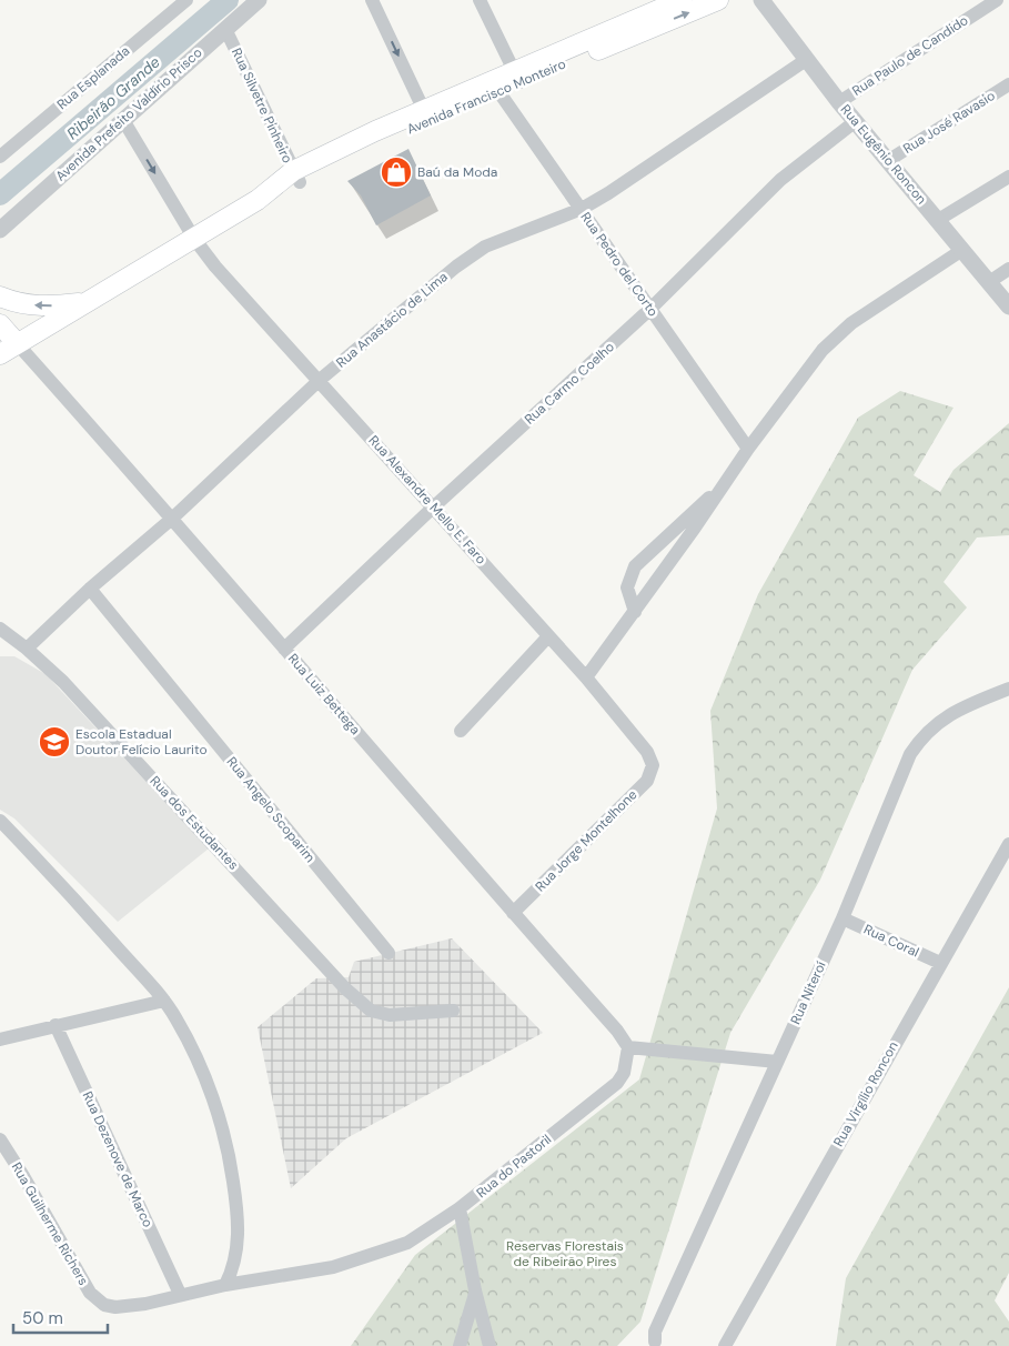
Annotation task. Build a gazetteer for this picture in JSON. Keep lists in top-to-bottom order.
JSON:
{
  "streets": {
    "main road": ["Avenida Francisco Monteiro"],
    "street": [
      "Rua Paulo de Candido",
      "Rua Esplanada",
      "Rua Silvetre Pinheiro",
      "Avenida Prefeito Valdírio Prisco",
      "Rua José Ravasio",
      "Rua Eugênio Roncon",
      "Rua Pedro del Corto",
      "Rua Anastácio de Lima",
      "Rua Carmo Coelho",
      "Rua Alexandre Mello E. Faro",
      "Rua Luiz Bettega",
      "Rua Angelo Scoparim",
      "Rua dos Estudantes",
      "Rua Jorge Montelhone",
      "Rua Coral",
      "Rua Niteroí",
      "Rua Virgílio Roncon",
      "Rua Dezenove de Marco",
      "Rua do Pastoril",
      "Rua Guilherme Richers"
    ]
  },
  "crossings": [
    ["Rua Paulo de Candido", "Rua Eugênio Roncon"],
    ["Avenida Francisco Monteiro", "Rua Silvetre Pinheiro"],
    ["Avenida Francisco Monteiro", "Rua Pedro del Corto"],
    ["Avenida Francisco Monteiro", "Rua Alexandre Mello E. Faro"],
    ["Avenida Francisco Monteiro", "Rua Luiz Bettega"],
    ["Rua Silvetre Pinheiro", "Avenida Prefeito Valdírio Prisco"],
    ["Avenida Prefeito Valdírio Prisco", "Rua Alexandre Mello E. Faro"],
    ["Rua José Ravasio", "Rua Eugênio Roncon"],
    ["Rua Eugênio Roncon", "Rua Anastácio de Lima"],
    ["Rua Eugênio Roncon", "Rua Carmo Coelho"],
    ["Rua Pedro del Corto", "Rua Anastácio de Lima"],
    ["Rua Pedro del Corto", "Rua Carmo Coelho"],
    ["Rua Anastácio de Lima", "Rua Alexandre Mello E. Faro"],
    ["Rua Anastácio de Lima", "Rua Luiz Bettega"],
    ["Rua Anastácio de Lima", "Rua Angelo Scoparim"],
    ["Rua Anastácio de Lima", "Rua dos Estudantes"],
    ["Rua Carmo Coelho", "Rua Alexandre Mello E. Faro"],
    ["Rua Carmo Coelho", "Rua Luiz Bettega"],
    ["Rua Alexandre Mello E. Faro", "Rua Jorge Montelhone"],
    ["Rua Luiz Bettega", "Rua Jorge Montelhone"],
    ["Rua Luiz Bettega", "Rua do Pastoril"],
    ["Rua Coral", "Rua Niteroí"],
    ["Rua Coral", "Rua Virgílio Roncon"],
    ["Rua Dezenove de Marco", "Rua do Pastoril"],
    ["Rua do Pastoril", "Rua Guilherme Richers"]
  ],
  "water": ["Ribeirão Grande"],
  "parks": ["Reservas Florestais de Ribeirão Pires"],
  "places": {
    "shop": ["Baú da Moda"],
    "school or university": ["Escola Estadual Doutor Felício Laurito"]
  },
  "scale_bar": "50 m"
}
